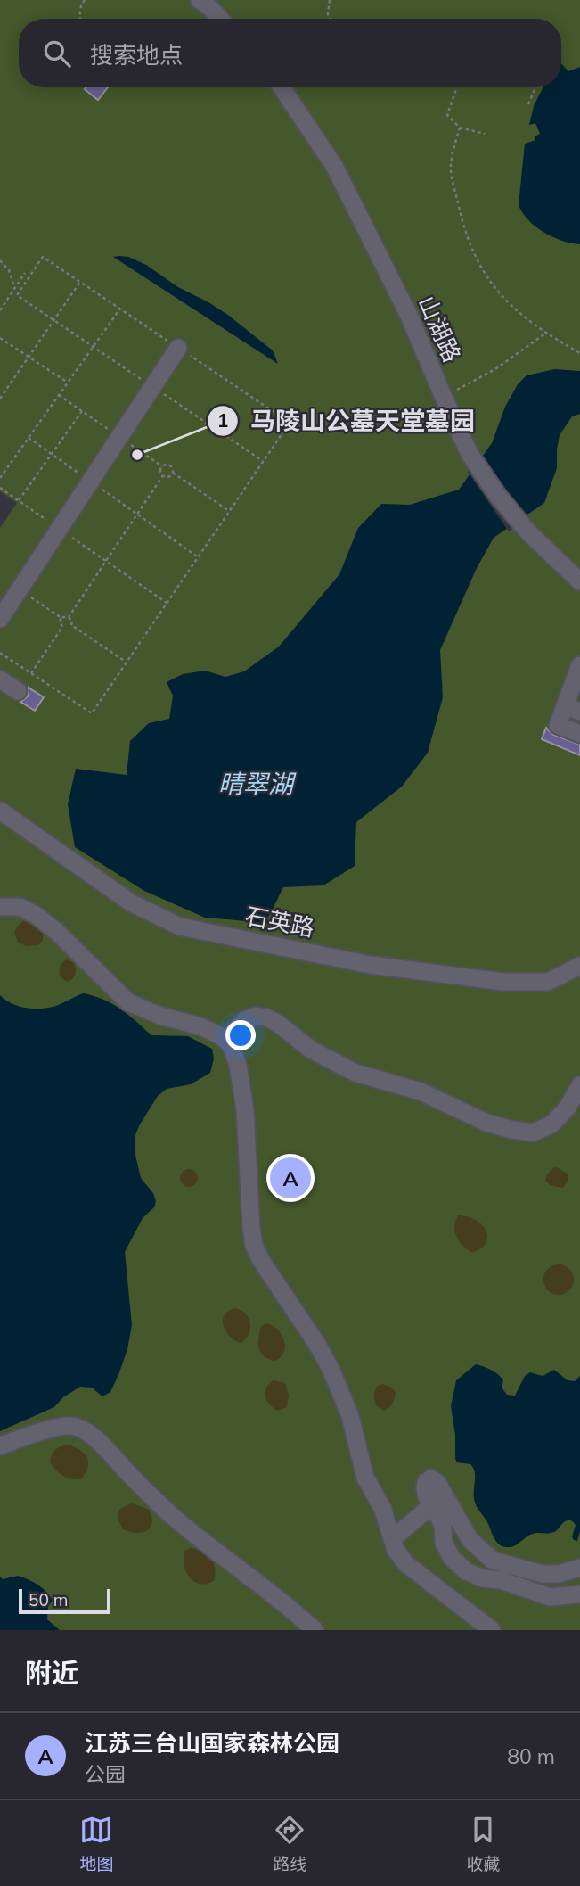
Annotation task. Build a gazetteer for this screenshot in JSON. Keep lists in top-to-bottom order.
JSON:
{
  "streets": {
    "street": ["山湖路", "石英路"]
  },
  "water": ["晴翠湖"],
  "places": ["马陵山公墓天堂墓园"],
  "scale_bar": "50 m",
  "page": {
    "search": "搜索地点",
    "pins": "A",
    "scale": "50 m",
    "heading": "附近",
    "list": [
      {
        "mark": "A",
        "name": "江苏三台山国家森林公园",
        "note": "公园",
        "value": "80 m"
      }
    ],
    "nav": ["地图", "路线", "收藏"]
  }
}
